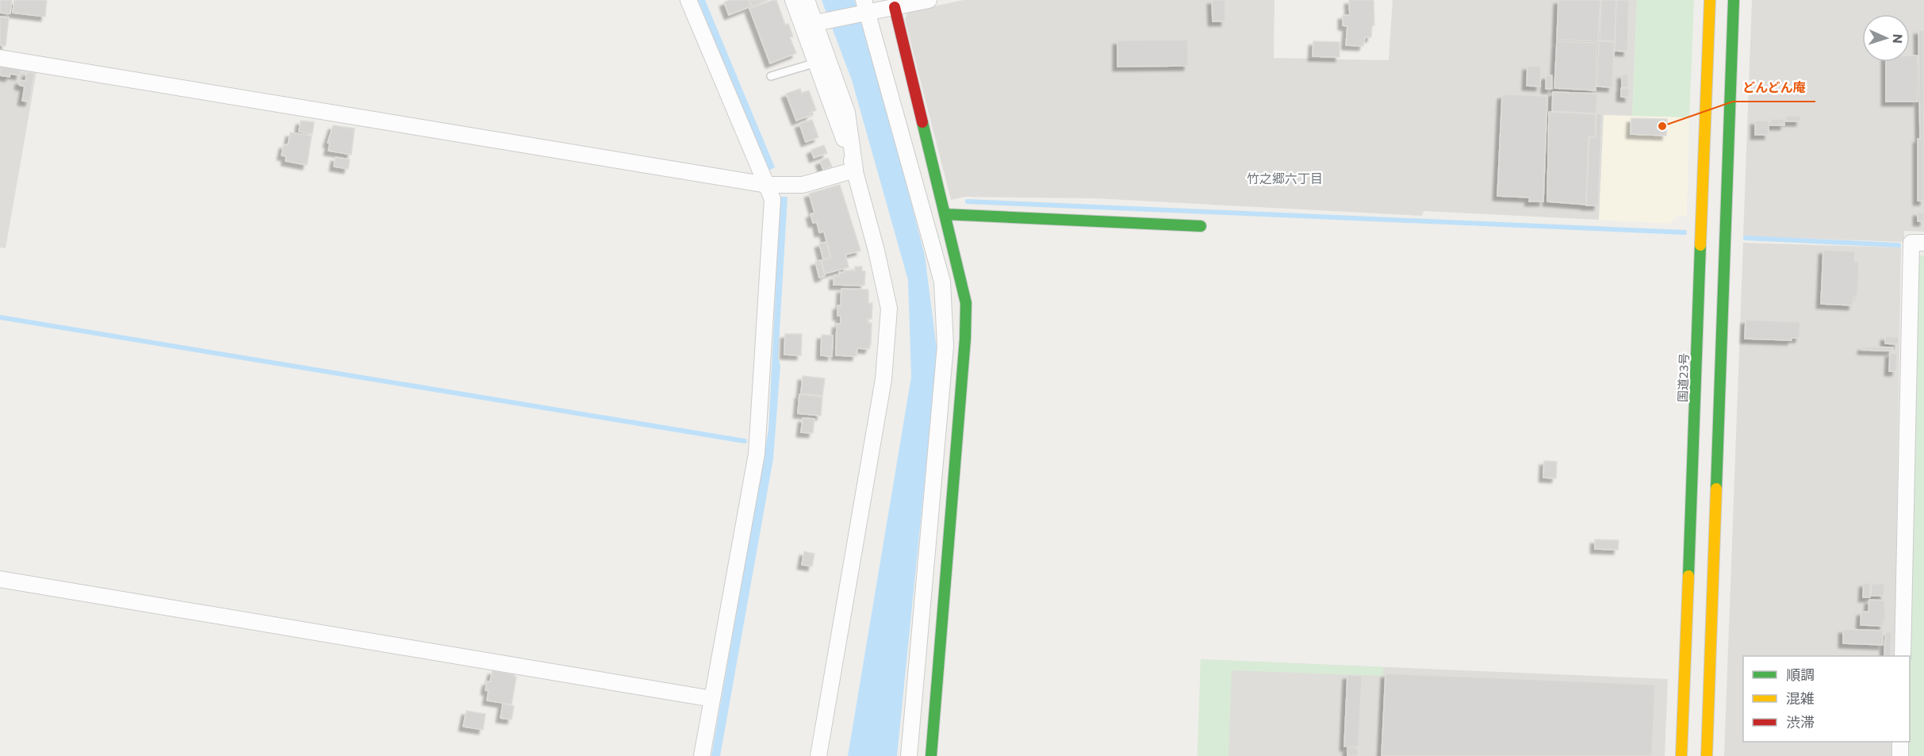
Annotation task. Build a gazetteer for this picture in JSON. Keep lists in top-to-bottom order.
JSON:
{
  "streets": {
    "main road": ["国道23号"]
  },
  "districts": ["竹之郷六丁目"],
  "places": ["どんどん庵"],
  "legend": ["順調", "混雑", "渋滞"],
  "north": "right"
}
